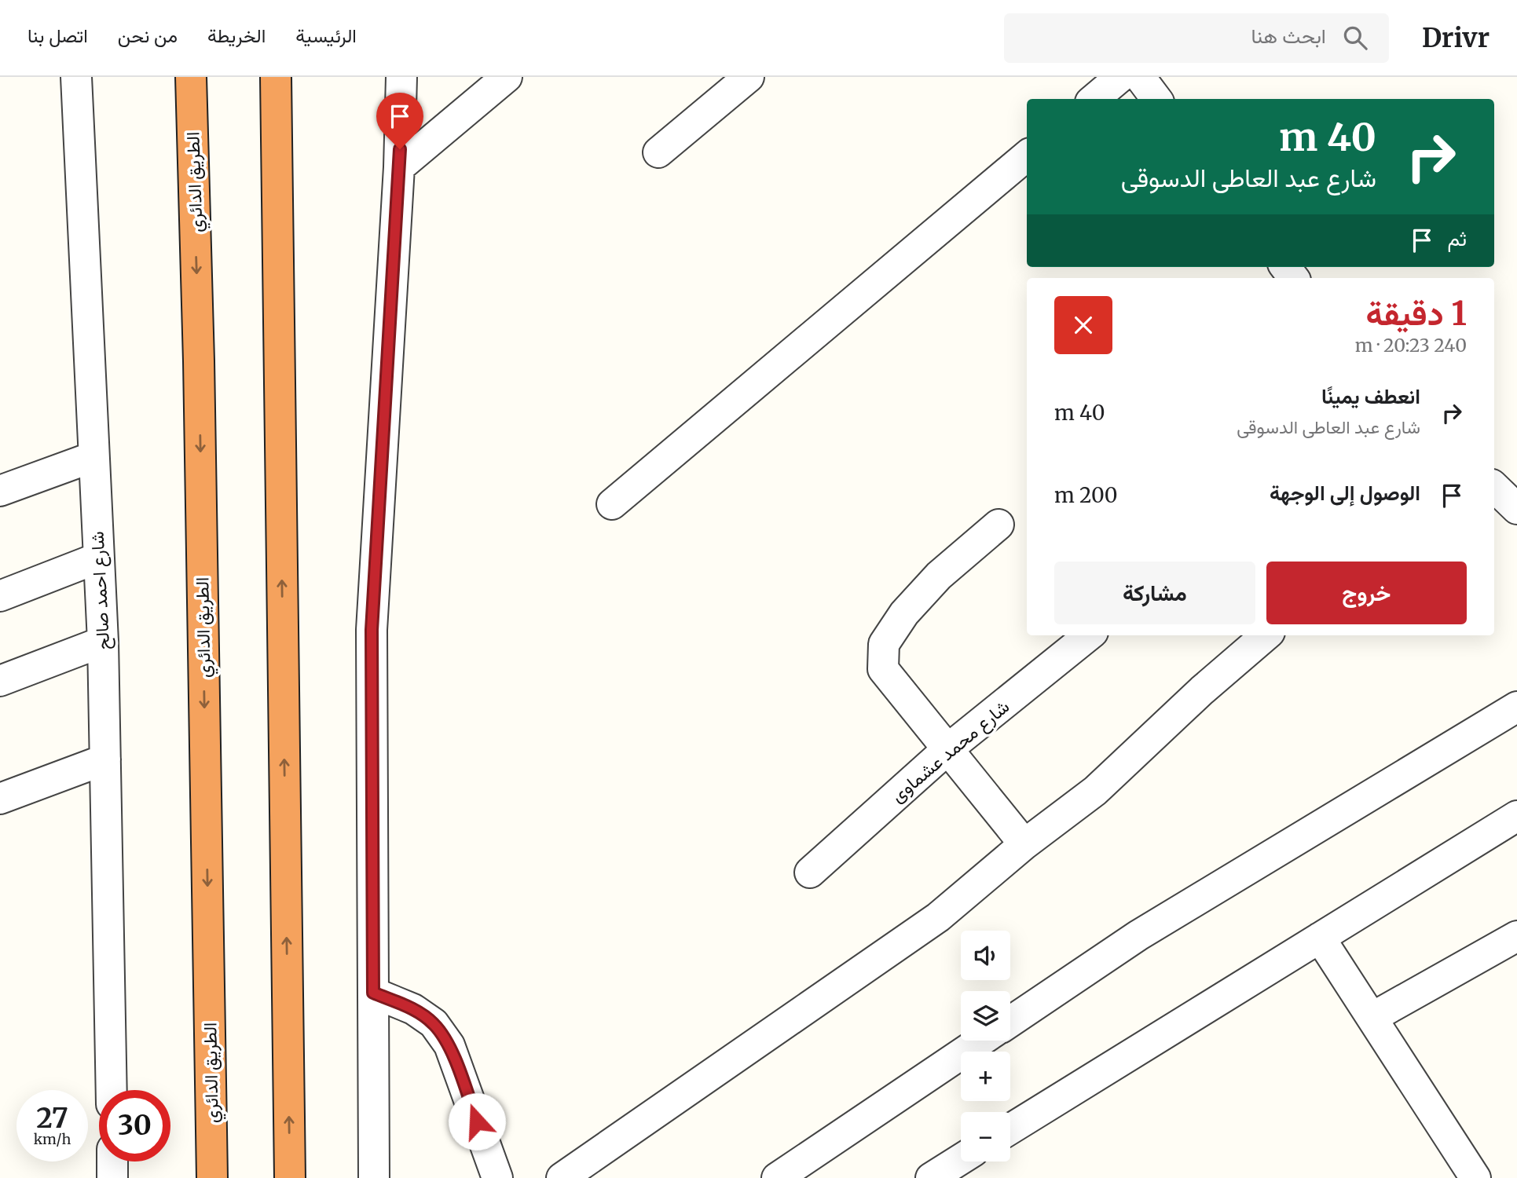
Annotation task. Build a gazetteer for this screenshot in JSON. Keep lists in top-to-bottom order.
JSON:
{
  "streets": {
    "highway": ["الطريق الدائري"],
    "street": ["شارع احمد صالح", "شارع محمد عشماوى"]
  },
  "page": {
    "header": "Drivr",
    "search": "ابحث هنا",
    "nav": [
      "الرئيسية",
      "الخريطة",
      "من نحن",
      "اتصل بنا"
    ],
    "turn": ["40 m", "شارع عبد العاطى الدسوقى"],
    "then": "ثم",
    "heading": ["1 دقيقة", "240 m · 20:23"],
    "list": [
      {
        "name": "انعطف يمينًا",
        "note": "شارع عبد العاطى الدسوقى",
        "value": "40 m"
      },
      {
        "name": "الوصول إلى الوجهة",
        "value": "200 m"
      }
    ],
    "buttons": ["خروج", "مشاركة"],
    "map_buttons": ["+", "−"],
    "speed": "27 km/h",
    "limit": "30"
  }
}
